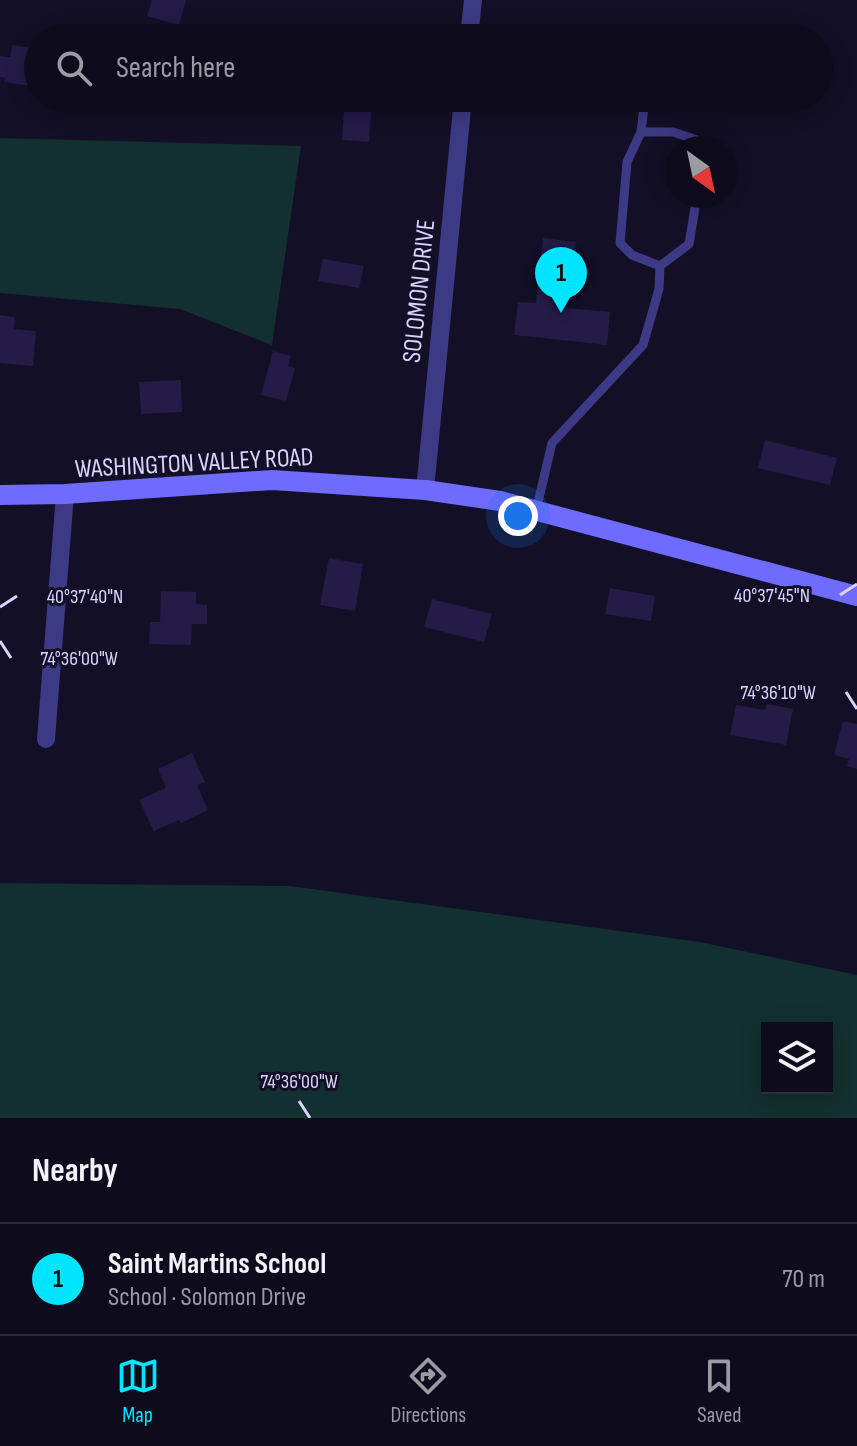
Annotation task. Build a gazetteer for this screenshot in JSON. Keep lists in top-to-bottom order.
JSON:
{
  "streets": {
    "street": ["SOLOMON DRIVE", "WASHINGTON VALLEY ROAD"]
  },
  "crossings": [
    ["SOLOMON DRIVE", "WASHINGTON VALLEY ROAD"]
  ],
  "north": "bottom right",
  "page": {
    "search": "Search here",
    "pins": "1",
    "heading": "Nearby",
    "list": [
      {
        "mark": "1",
        "name": "Saint Martins School",
        "note": "School · Solomon Drive",
        "value": "70 m"
      }
    ],
    "nav": ["Map", "Directions", "Saved"]
  },
  "coordinates": [
    "40°37'45\"N",
    "40°37'40\"N",
    "74°36'00\"W",
    "74°36'10\"W"
  ]
}
